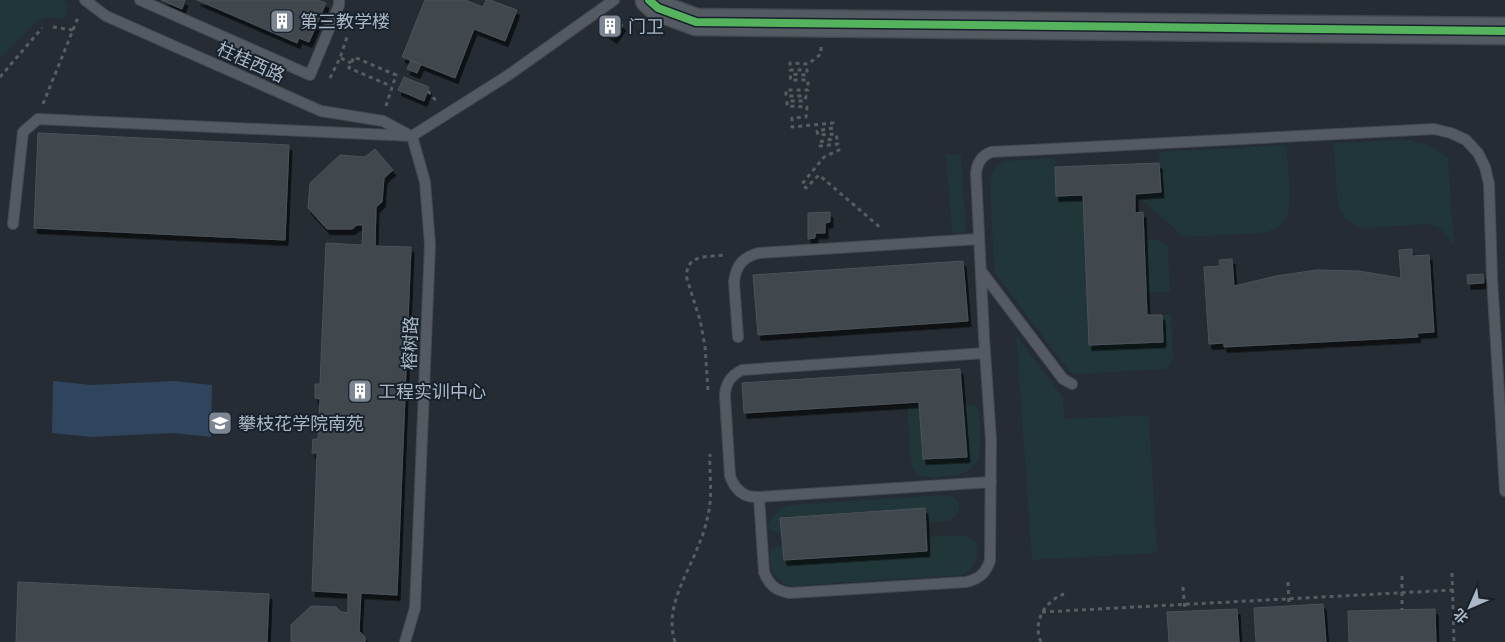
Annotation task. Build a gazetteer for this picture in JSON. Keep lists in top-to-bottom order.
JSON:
{
  "streets": {
    "lane": ["柱桂西路", "榕树路"]
  },
  "crossings": [
    ["柱桂西路", "榕树路"]
  ],
  "places": {
    "building": ["第三教学楼", "门卫", "工程实训中心"],
    "school or university": ["攀枝花学院南苑"]
  },
  "north": "bottom left"
}
